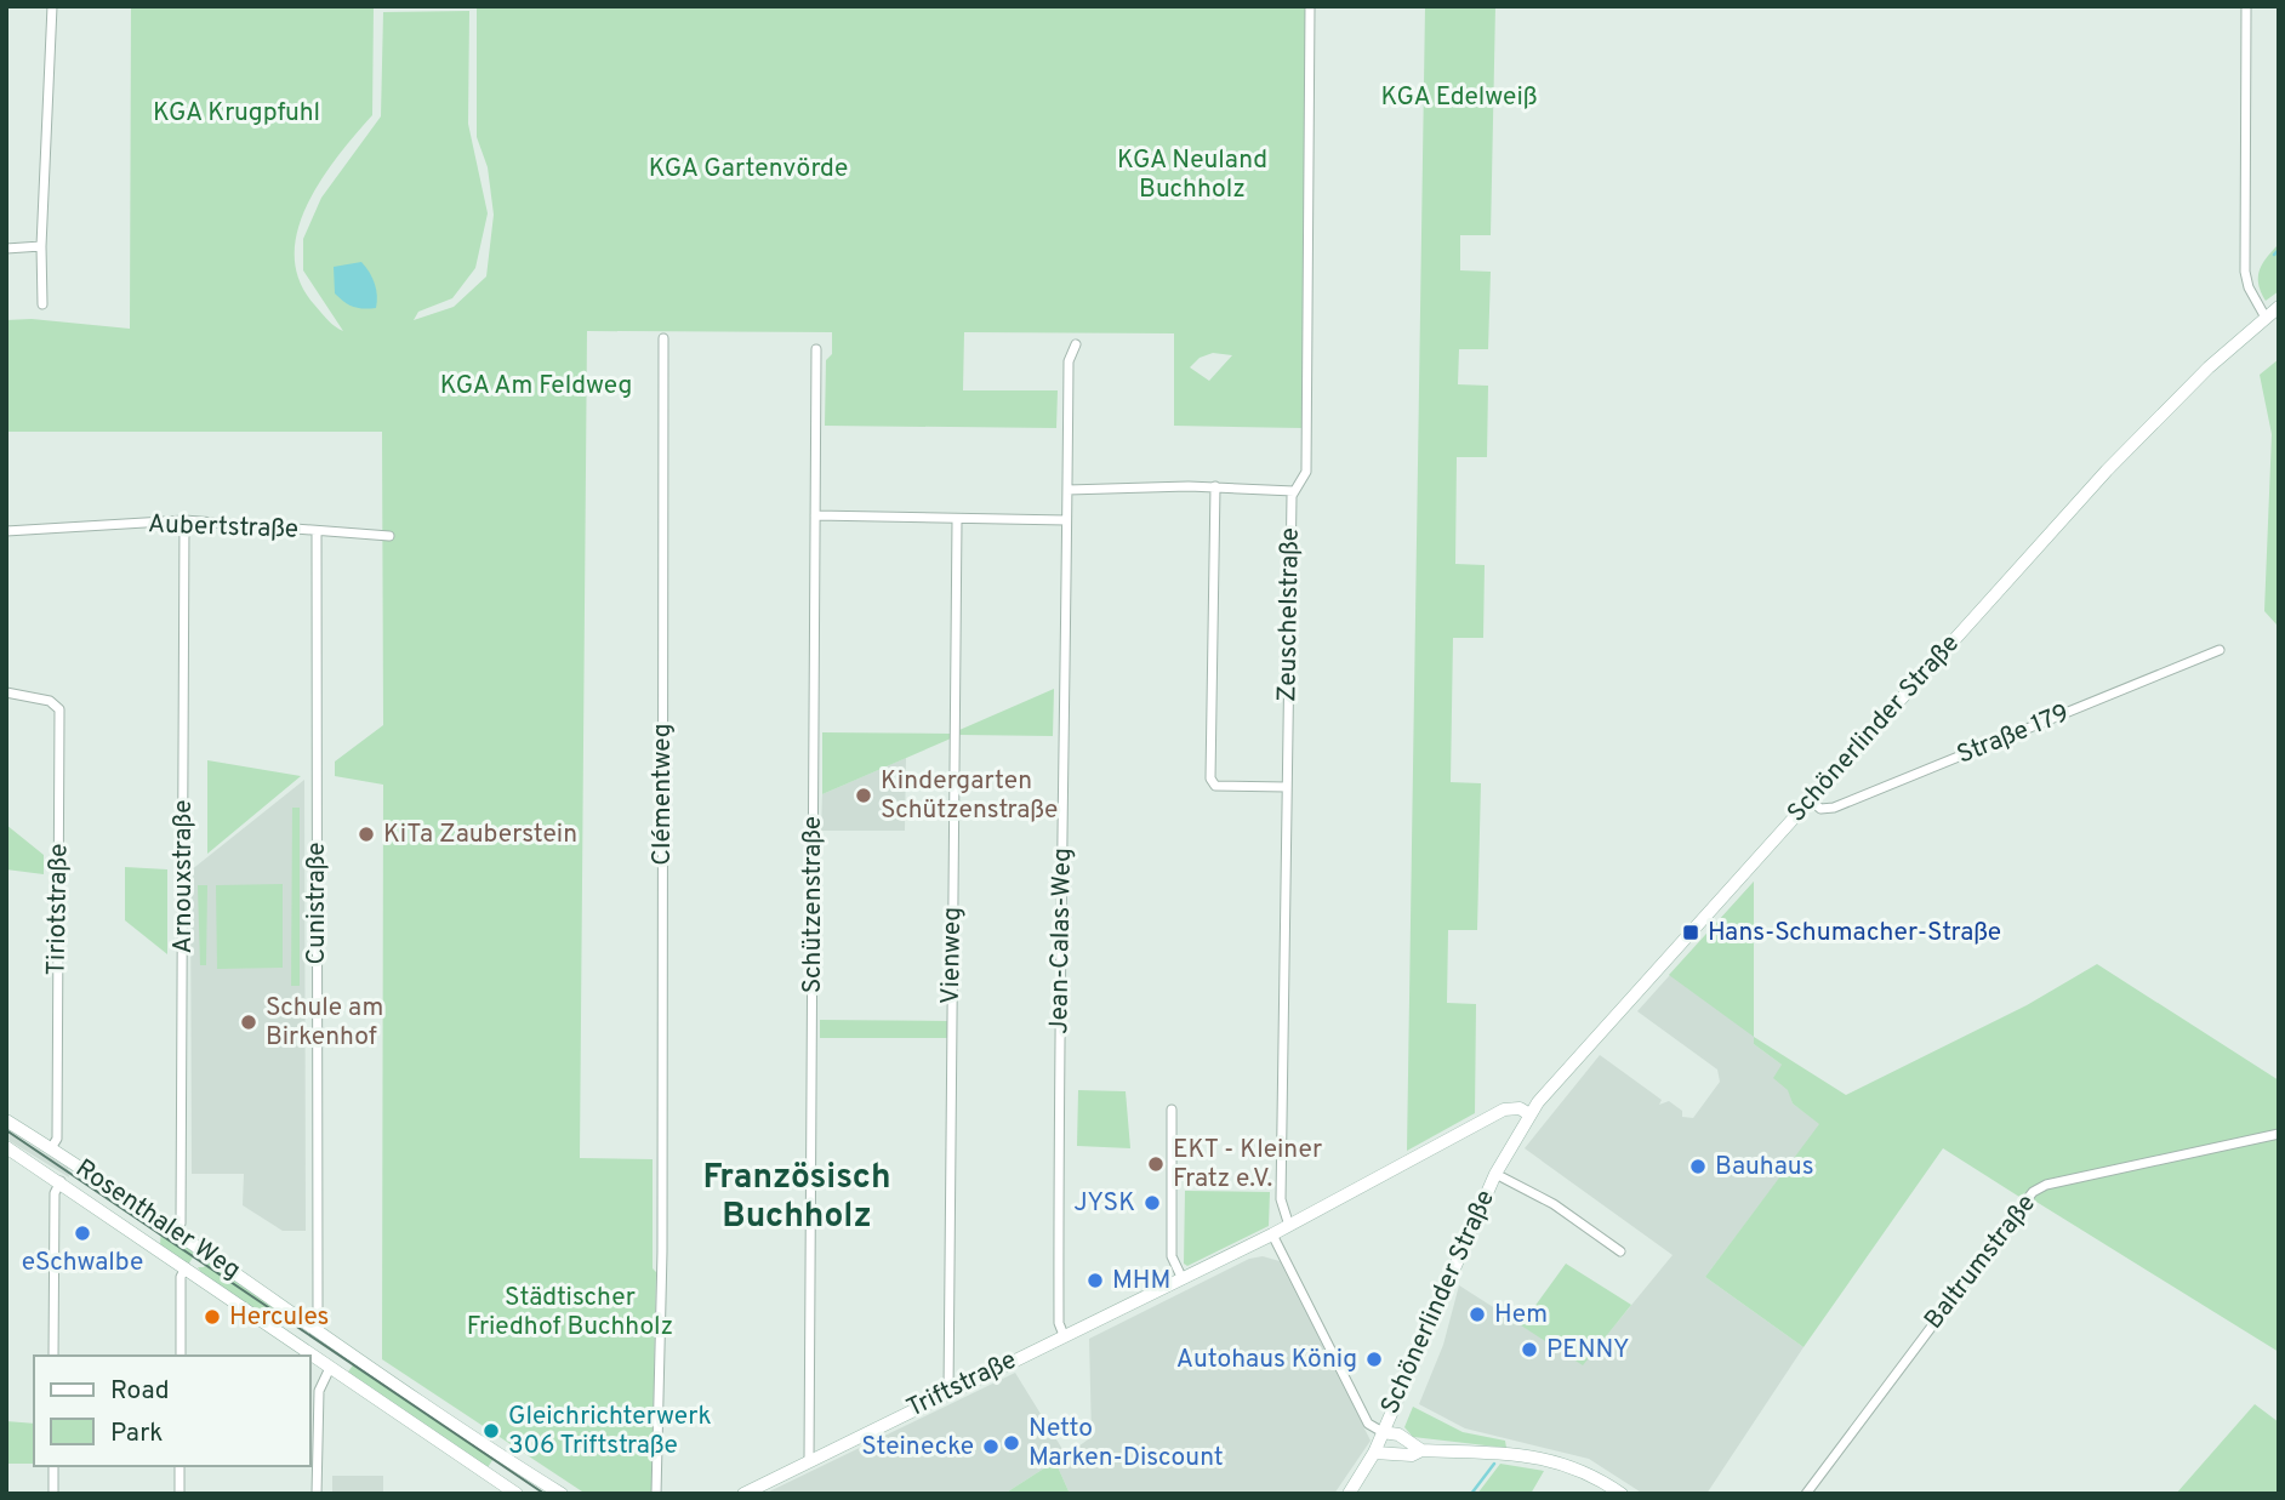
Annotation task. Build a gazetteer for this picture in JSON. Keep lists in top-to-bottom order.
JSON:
{
  "streets": {
    "main road": ["Schönerlinder Straße", "Rosenthaler Weg", "Triftstraße"],
    "street": [
      "Aubertstraße",
      "Zeuschelstraße",
      "Straße 179",
      "Clémentweg",
      "Arnouxstraße",
      "Cunistraße",
      "Schützenstraße",
      "Tiriotstraße",
      "Jean-Calas-Weg",
      "Vienweg",
      "Baltrumstraße"
    ]
  },
  "crossings": [
    ["Aubertstraße", "Arnouxstraße"],
    ["Aubertstraße", "Cunistraße"],
    ["Zeuschelstraße", "Triftstraße"],
    ["Schönerlinder Straße", "Straße 179"],
    ["Schönerlinder Straße", "Triftstraße"],
    ["Arnouxstraße", "Rosenthaler Weg"],
    ["Cunistraße", "Rosenthaler Weg"],
    ["Schützenstraße", "Triftstraße"],
    ["Tiriotstraße", "Rosenthaler Weg"],
    ["Jean-Calas-Weg", "Triftstraße"],
    ["Vienweg", "Triftstraße"]
  ],
  "districts": ["Französisch Buchholz"],
  "parks": [
    "KGA Edelweiß",
    "KGA Krugpfuhl",
    "KGA Neuland Buchholz",
    "KGA Gartenvörde",
    "KGA Am Feldweg",
    "Städtischer Friedhof Buchholz"
  ],
  "places": {
    "other": [
      "Kindergarten Schützenstraße",
      "KiTa Zauberstein",
      "Schule am Birkenhof",
      "EKT - Kleiner Fratz e.V.",
      "Bauhaus",
      "JYSK",
      "eSchwalbe",
      "MHM",
      "Hem",
      "Hercules",
      "PENNY",
      "Autohaus König",
      "Gleichrichterwerk 306 Triftstraße",
      "Netto Marken-Discount",
      "Steinecke"
    ],
    "transit": ["Hans-Schumacher-Straße"]
  },
  "legend": ["Road", "Park"]
}
